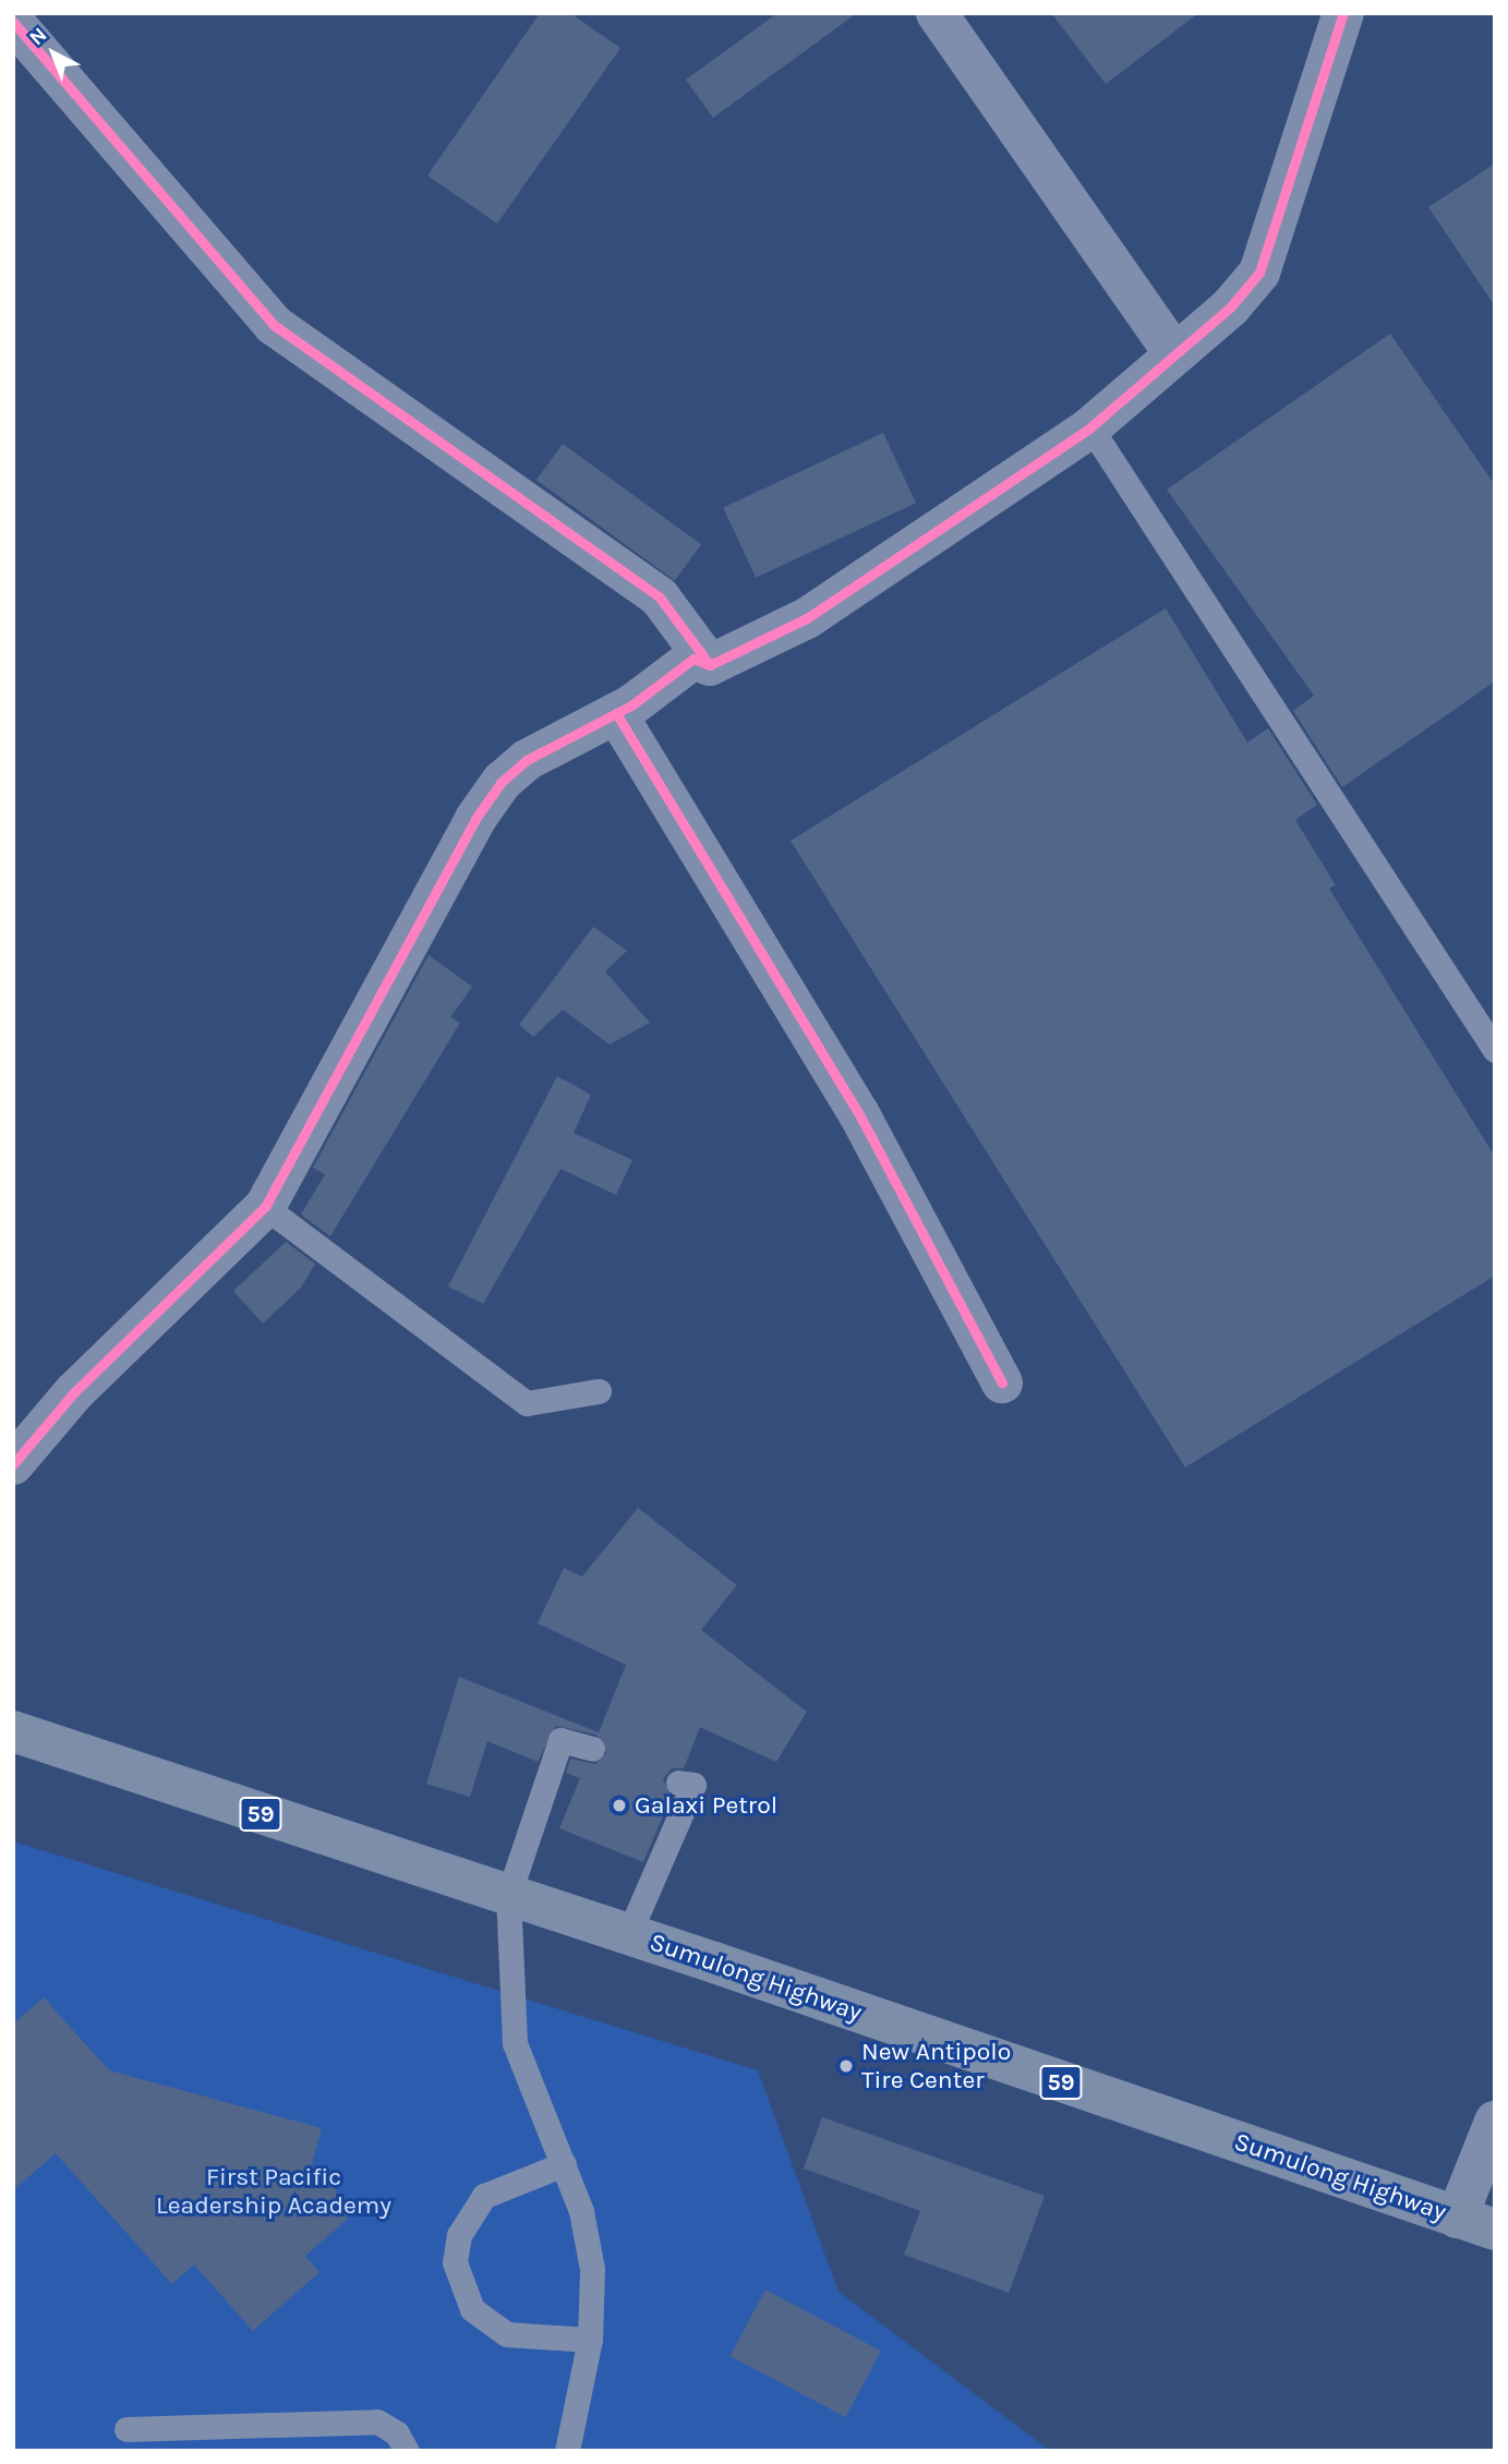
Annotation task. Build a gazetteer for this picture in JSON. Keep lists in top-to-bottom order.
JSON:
{
  "streets": {
    "main road": ["59", "Sumulong Highway"]
  },
  "parks": ["First Pacific Leadership Academy"],
  "places": ["Galaxi Petrol", "New Antipolo Tire Center"],
  "north": "top left"
}
